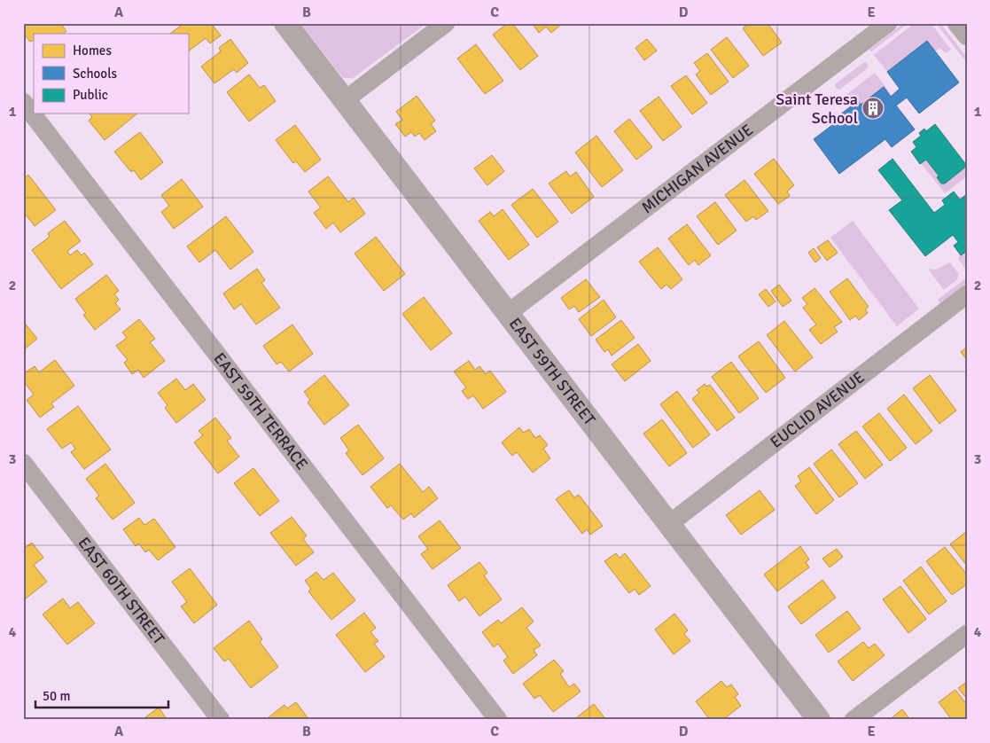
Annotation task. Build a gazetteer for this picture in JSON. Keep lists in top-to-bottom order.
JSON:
{
  "streets": {
    "street": [
      "MICHIGAN AVENUE",
      "EAST 59TH STREET",
      "EUCLID AVENUE",
      "EAST 59TH TERRACE",
      "EAST 60TH STREET"
    ]
  },
  "crossings": [
    ["MICHIGAN AVENUE", "EAST 59TH STREET"],
    ["EAST 59TH STREET", "EUCLID AVENUE"]
  ],
  "places": {
    "building": ["Saint Teresa School"]
  },
  "legend": ["Homes", "Schools", "Public"],
  "scale_bar": "50 m",
  "grid": {
    "columns": [
      "A",
      "B",
      "C",
      "D",
      "E"
    ],
    "rows": [
      "1",
      "2",
      "3",
      "4"
    ]
  }
}
